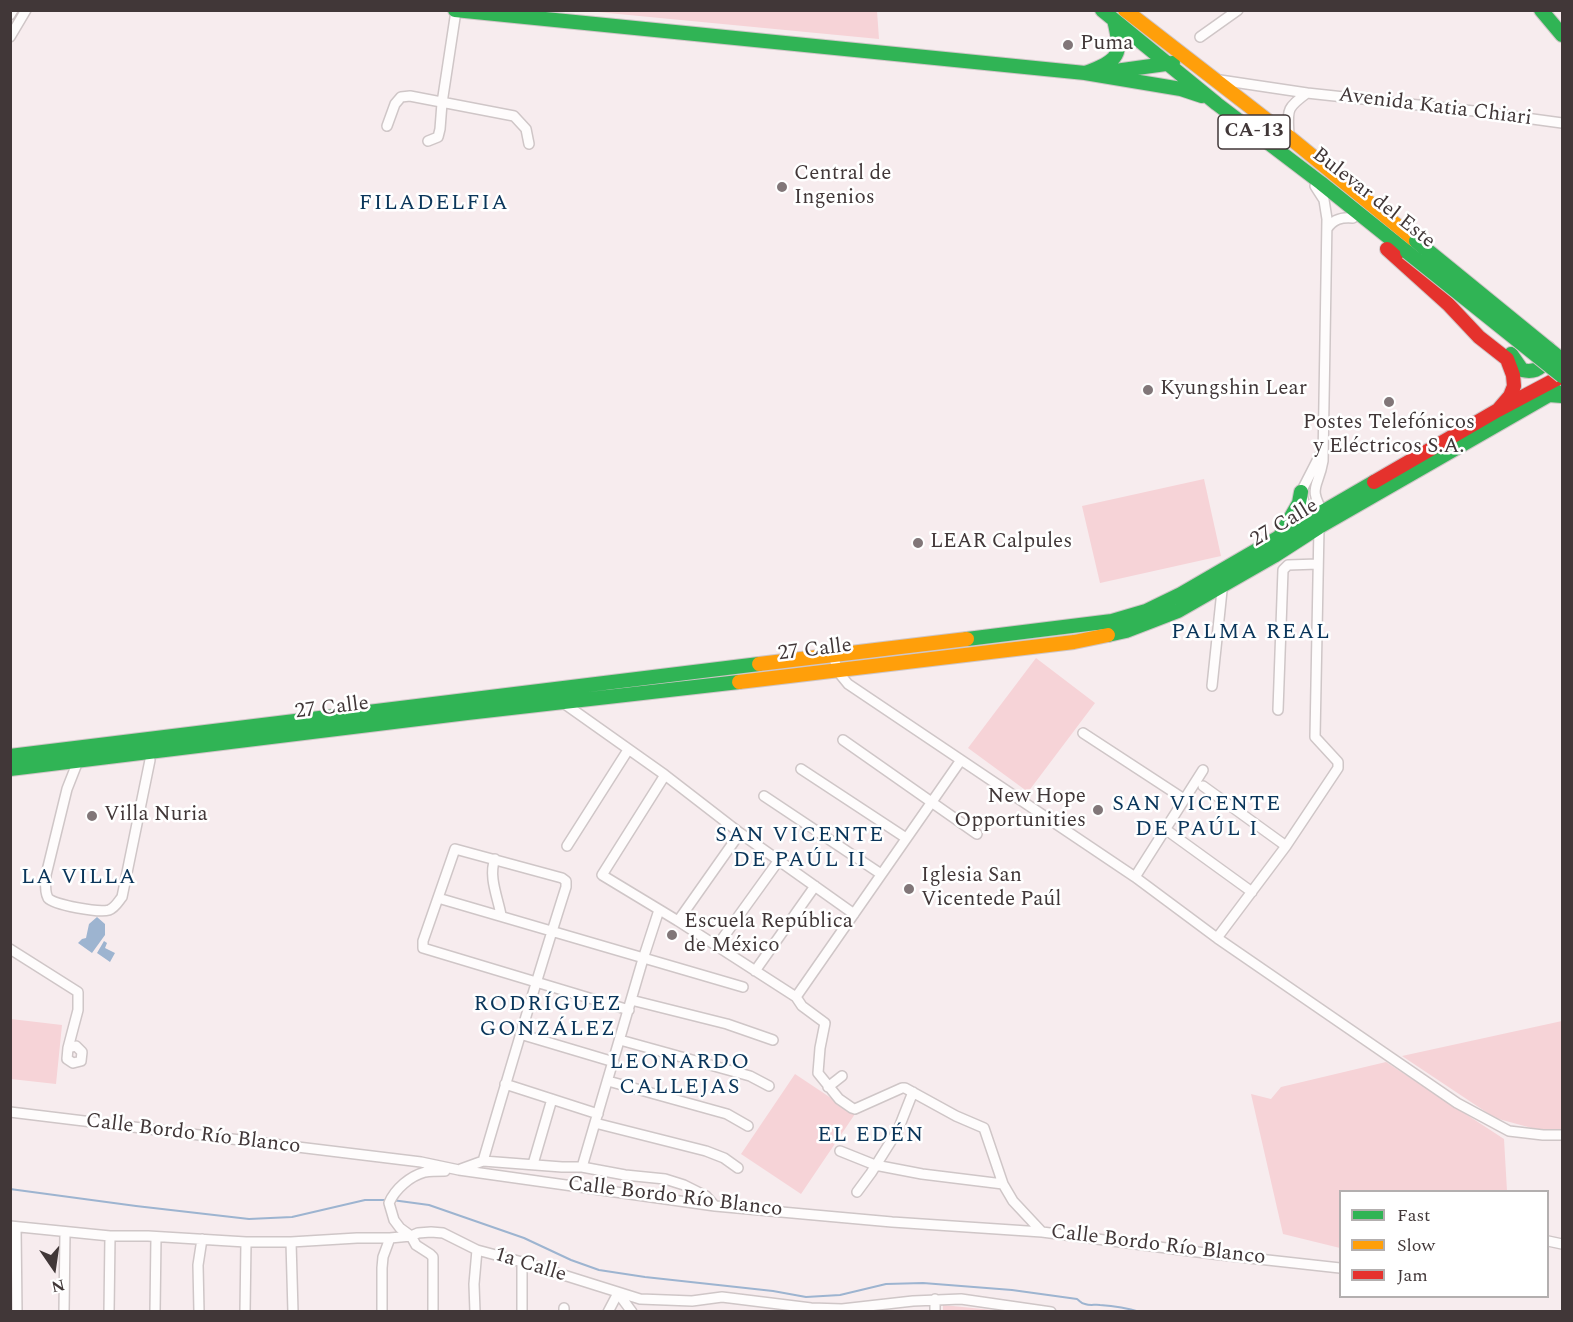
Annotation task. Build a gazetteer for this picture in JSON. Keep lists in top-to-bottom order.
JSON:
{
  "streets": {
    "main road": ["CA-13", "Bulevar del Este", "27 Calle"],
    "street": ["Avenida Katia Chiari", "Calle Bordo Río Blanco", "1a Calle"]
  },
  "crossings": [
    ["Avenida Katia Chiari", "Bulevar del Este"],
    ["Bulevar del Este", "27 Calle"]
  ],
  "districts": [
    "FILADELFIA",
    "PALMA REAL",
    "SAN VICENTE DE PAÚL I",
    "SAN VICENTE DE PAÚL II",
    "LA VILLA",
    "RODRÍGUEZ GONZÁLEZ",
    "LEONARDO CALLEJAS",
    "EL EDÉN"
  ],
  "places": [
    "Puma",
    "Central de Ingenios",
    "Kyungshin Lear",
    "Postes Telefónicos y Eléctricos S.A.",
    "LEAR Calpules",
    "New Hope Opportunities",
    "Villa Nuria",
    "Iglesia San Vicentede Paúl",
    "Escuela República de México"
  ],
  "legend": ["Fast", "Slow", "Jam"],
  "north": "bottom"
}
